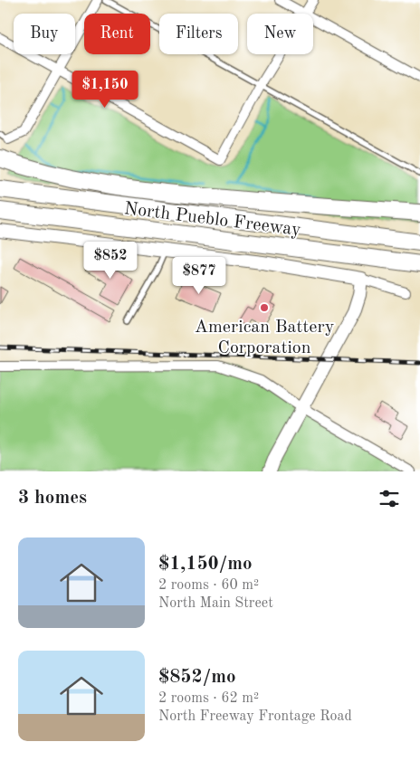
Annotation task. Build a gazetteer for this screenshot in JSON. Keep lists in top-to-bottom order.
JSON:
{
  "streets": {
    "highway": ["North Pueblo Freeway"]
  },
  "places": ["American Battery Corporation"],
  "page": {
    "chip": [
      "Buy",
      "Rent",
      "Filters",
      "New"
    ],
    "price": ["$1,150", "$852", "$877"],
    "heading": "3 homes",
    "list": [
      {
        "name": "$1,150/mo",
        "note": "2 rooms · 60 m² · North Main Street"
      },
      {
        "name": "$852/mo",
        "note": "2 rooms · 62 m² · North Freeway Frontage Road"
      }
    ]
  }
}
